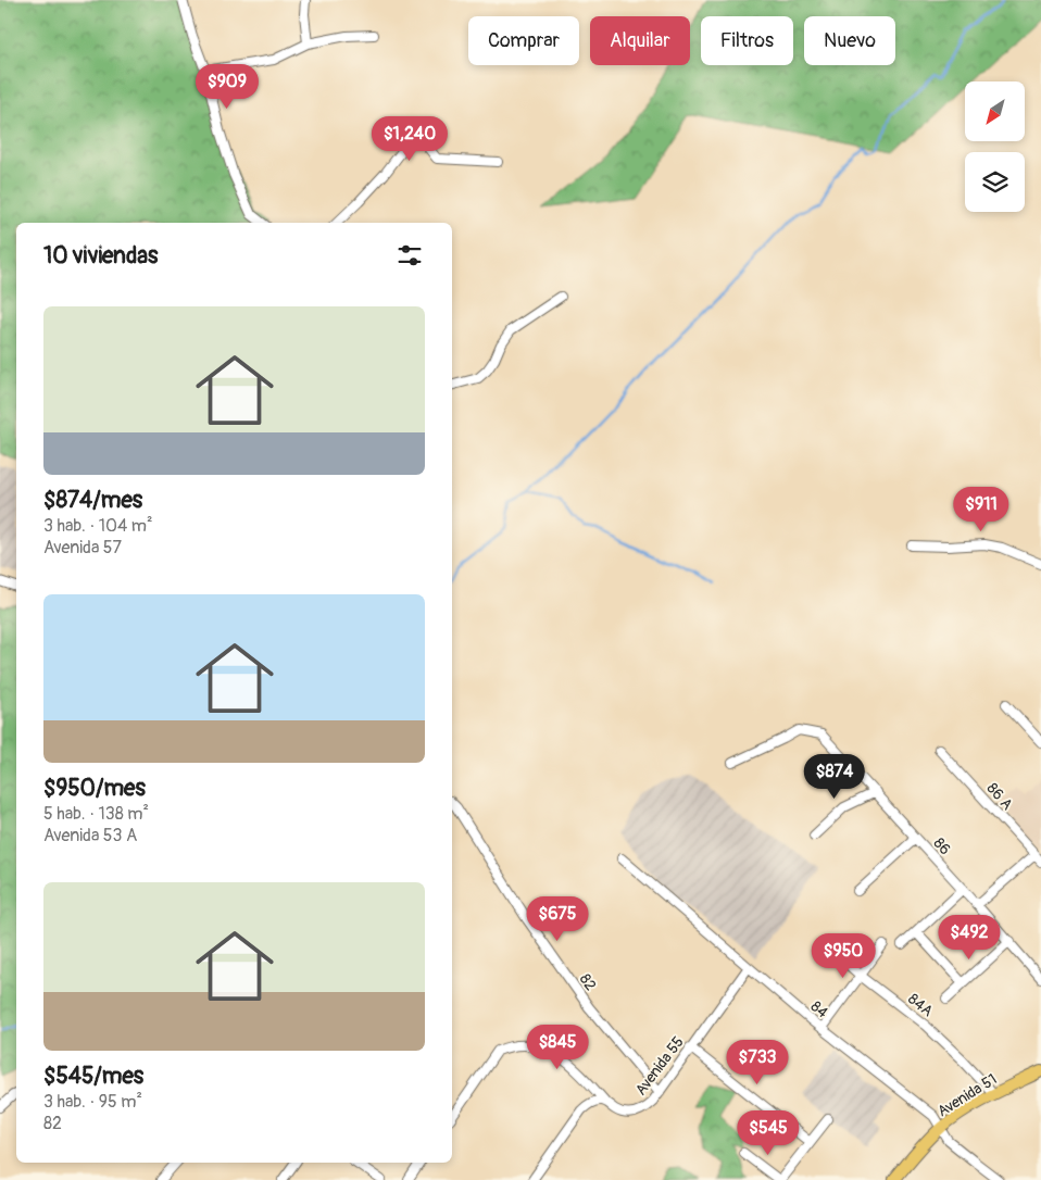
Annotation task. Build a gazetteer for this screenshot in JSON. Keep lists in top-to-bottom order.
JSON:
{
  "streets": {
    "main road": ["Avenida 51"],
    "street": [
      "86 A",
      "86",
      "82",
      "84A",
      "84",
      "Avenida 55"
    ]
  },
  "crossings": [
    ["82", "Avenida 55"],
    ["84A", "Avenida 51"],
    ["84", "Avenida 55"],
    ["84", "Avenida 51"]
  ],
  "north": "bottom left",
  "page": {
    "chip": [
      "Comprar",
      "Alquilar",
      "Filtros",
      "Nuevo"
    ],
    "price": [
      "$909",
      "$1,240",
      "$911",
      "$874",
      "$675",
      "$492",
      "$950",
      "$845",
      "$733",
      "$545"
    ],
    "heading": "10 viviendas",
    "list": [
      {
        "name": "$874/mes",
        "note": "3 hab. · 104 m² · Avenida 57"
      },
      {
        "name": "$950/mes",
        "note": "5 hab. · 138 m² · Avenida 53 A"
      },
      {
        "name": "$545/mes",
        "note": "3 hab. · 95 m² · 82"
      }
    ]
  }
}
